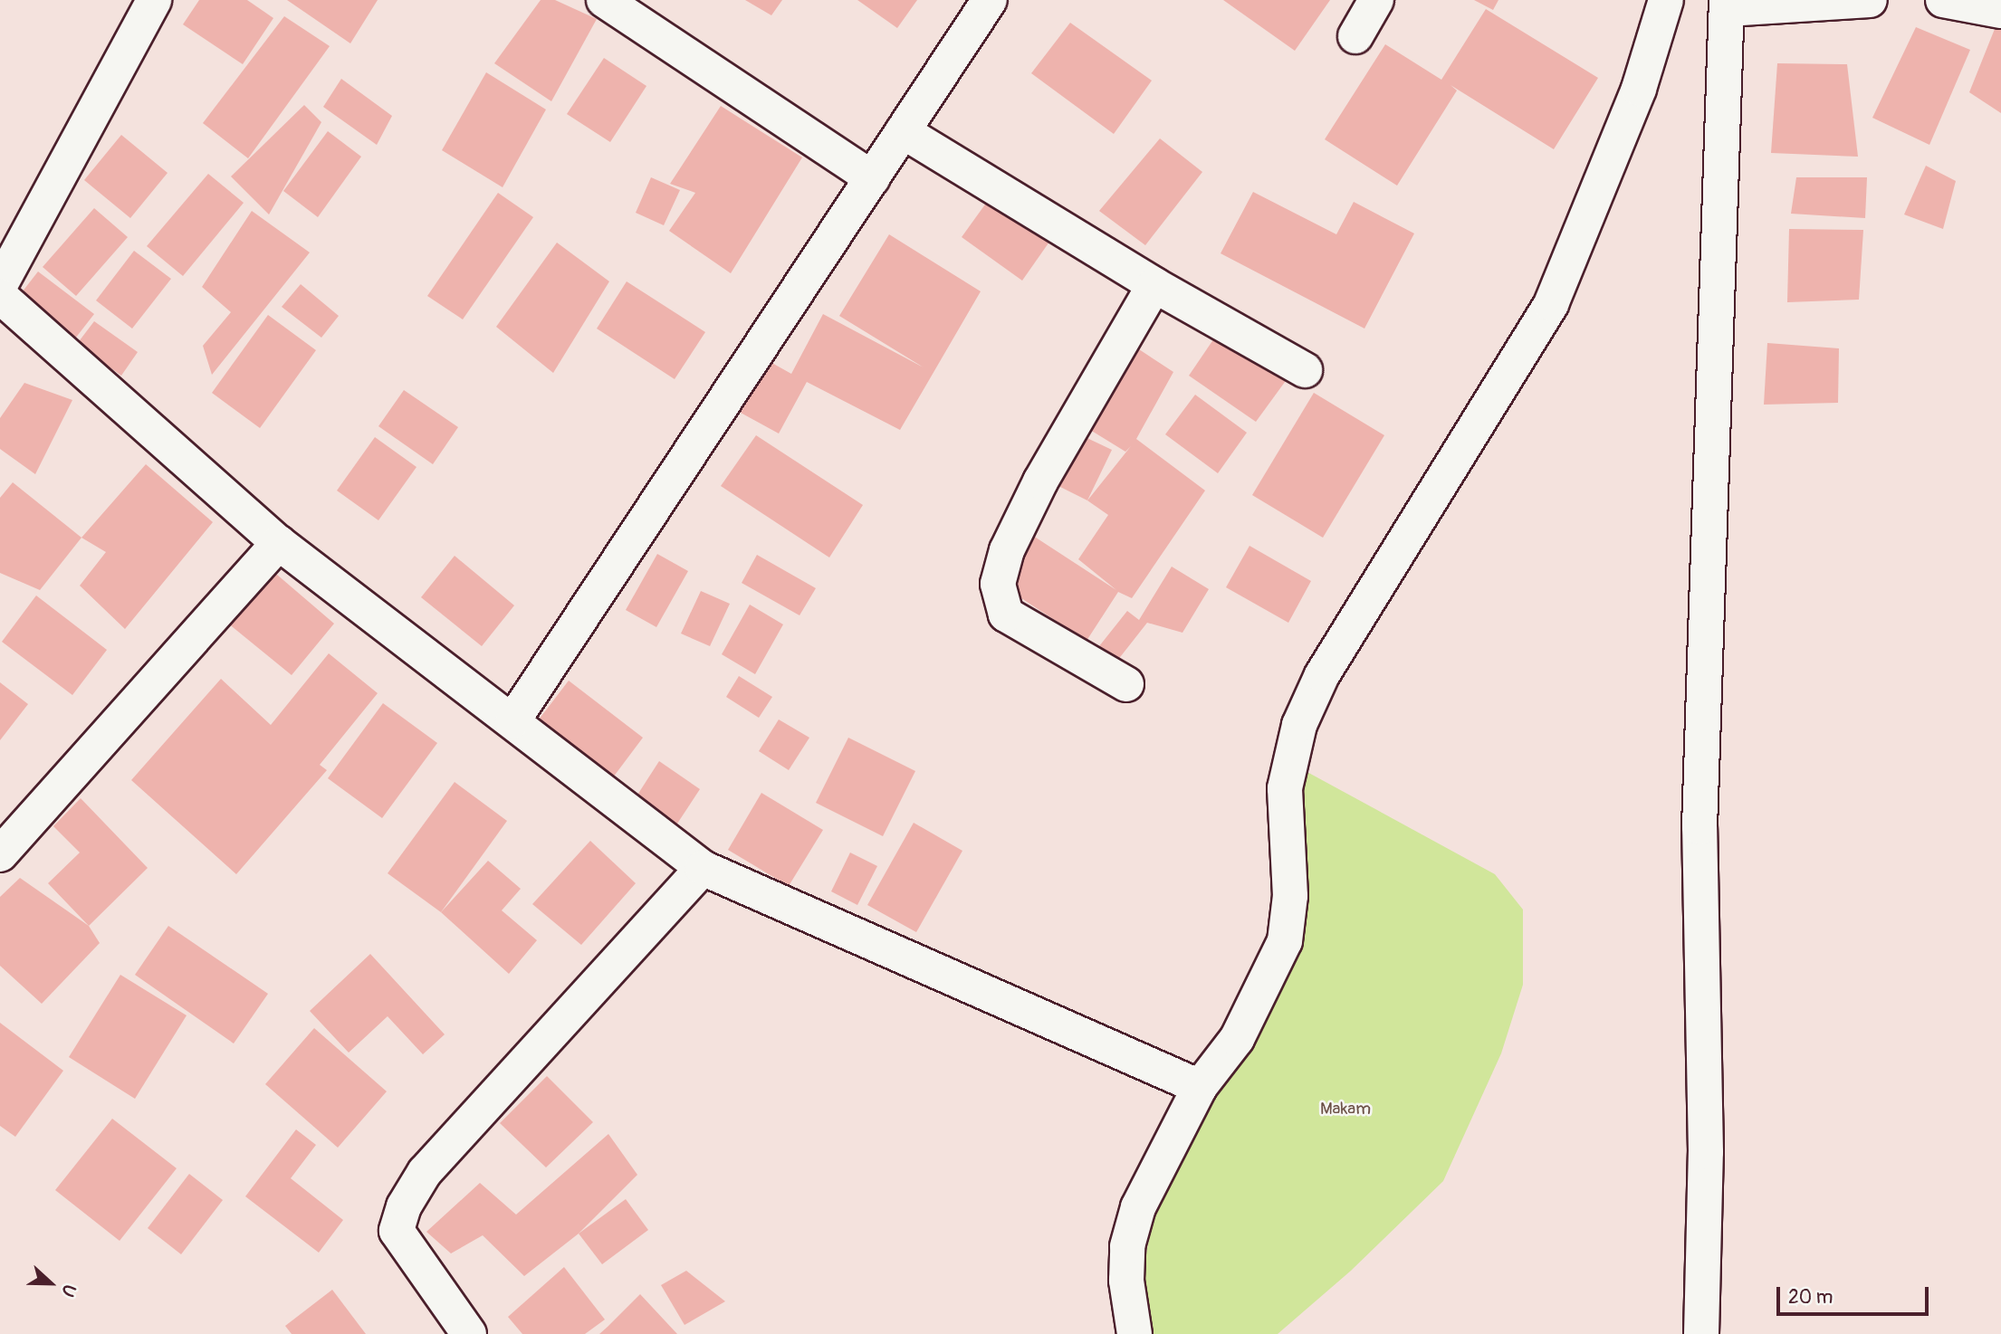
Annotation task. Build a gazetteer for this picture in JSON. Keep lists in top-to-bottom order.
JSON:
{
  "parks": ["Makam"],
  "scale_bar": "20 m",
  "north": "right"
}
